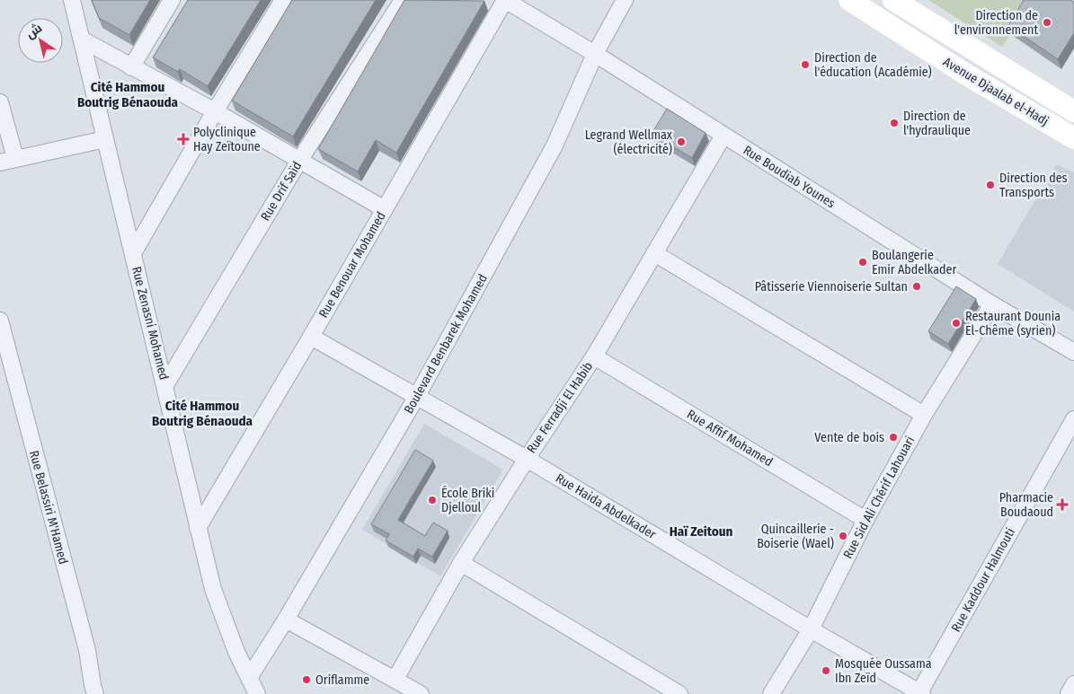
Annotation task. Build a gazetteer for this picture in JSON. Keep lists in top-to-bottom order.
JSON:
{
  "streets": {
    "main road": ["Avenue Djaalab el-Hadj"],
    "street": [
      "Rue Boudiab Younes",
      "Rue Drif Saïd",
      "Rue Benouar Mohamed",
      "Rue Zenasni Mohamed",
      "Boulevard Benbarek Mohamed",
      "Rue Ferradji El Habib",
      "Rue Affif Mohamed",
      "Rue Sid Ali Chérif Lahouari",
      "Rue Haida Abdelkader",
      "Rue Belassiri M'Hamed",
      "Rue Kaddour Halmouti"
    ]
  },
  "crossings": [
    ["Rue Boudiab Younes", "Rue Benouar Mohamed"],
    ["Rue Boudiab Younes", "Boulevard Benbarek Mohamed"],
    ["Rue Boudiab Younes", "Rue Ferradji El Habib"],
    ["Rue Boudiab Younes", "Rue Sid Ali Chérif Lahouari"],
    ["Rue Drif Saïd", "Rue Zenasni Mohamed"],
    ["Rue Benouar Mohamed", "Rue Zenasni Mohamed"],
    ["Rue Benouar Mohamed", "Rue Haida Abdelkader"],
    ["Rue Zenasni Mohamed", "Boulevard Benbarek Mohamed"],
    ["Boulevard Benbarek Mohamed", "Rue Haida Abdelkader"],
    ["Rue Ferradji El Habib", "Rue Affif Mohamed"],
    ["Rue Ferradji El Habib", "Rue Haida Abdelkader"],
    ["Rue Affif Mohamed", "Rue Sid Ali Chérif Lahouari"],
    ["Rue Sid Ali Chérif Lahouari", "Rue Haida Abdelkader"],
    ["Rue Haida Abdelkader", "Rue Kaddour Halmouti"]
  ],
  "districts": ["Cité Hammou Boutrig Bénaouda", "Cité Hammou Boutrig Bénaouda", "Haï Zeitoun"],
  "places": {
    "other": [
      "Direction de l'environnement",
      "Direction de l'éducation (Académie)",
      "Direction de l'hydraulique",
      "Legrand Wellmax (électricité)",
      "Direction des Transports",
      "Boulangerie Emir Abdelkader",
      "Pâtisserie Viennoiserie Sultan",
      "Restaurant Dounia El-Chême (syrien)",
      "Vente de bois",
      "École Briki Djelloul",
      "Quincaillerie - Boiserie (Wael)",
      "Mosquée Oussama Ibn Zeïd",
      "Oriflamme"
    ],
    "health": ["Polyclinique Hay Zeïtoune", "Pharmacie Boudaoud"]
  },
  "north": "top left"
}
